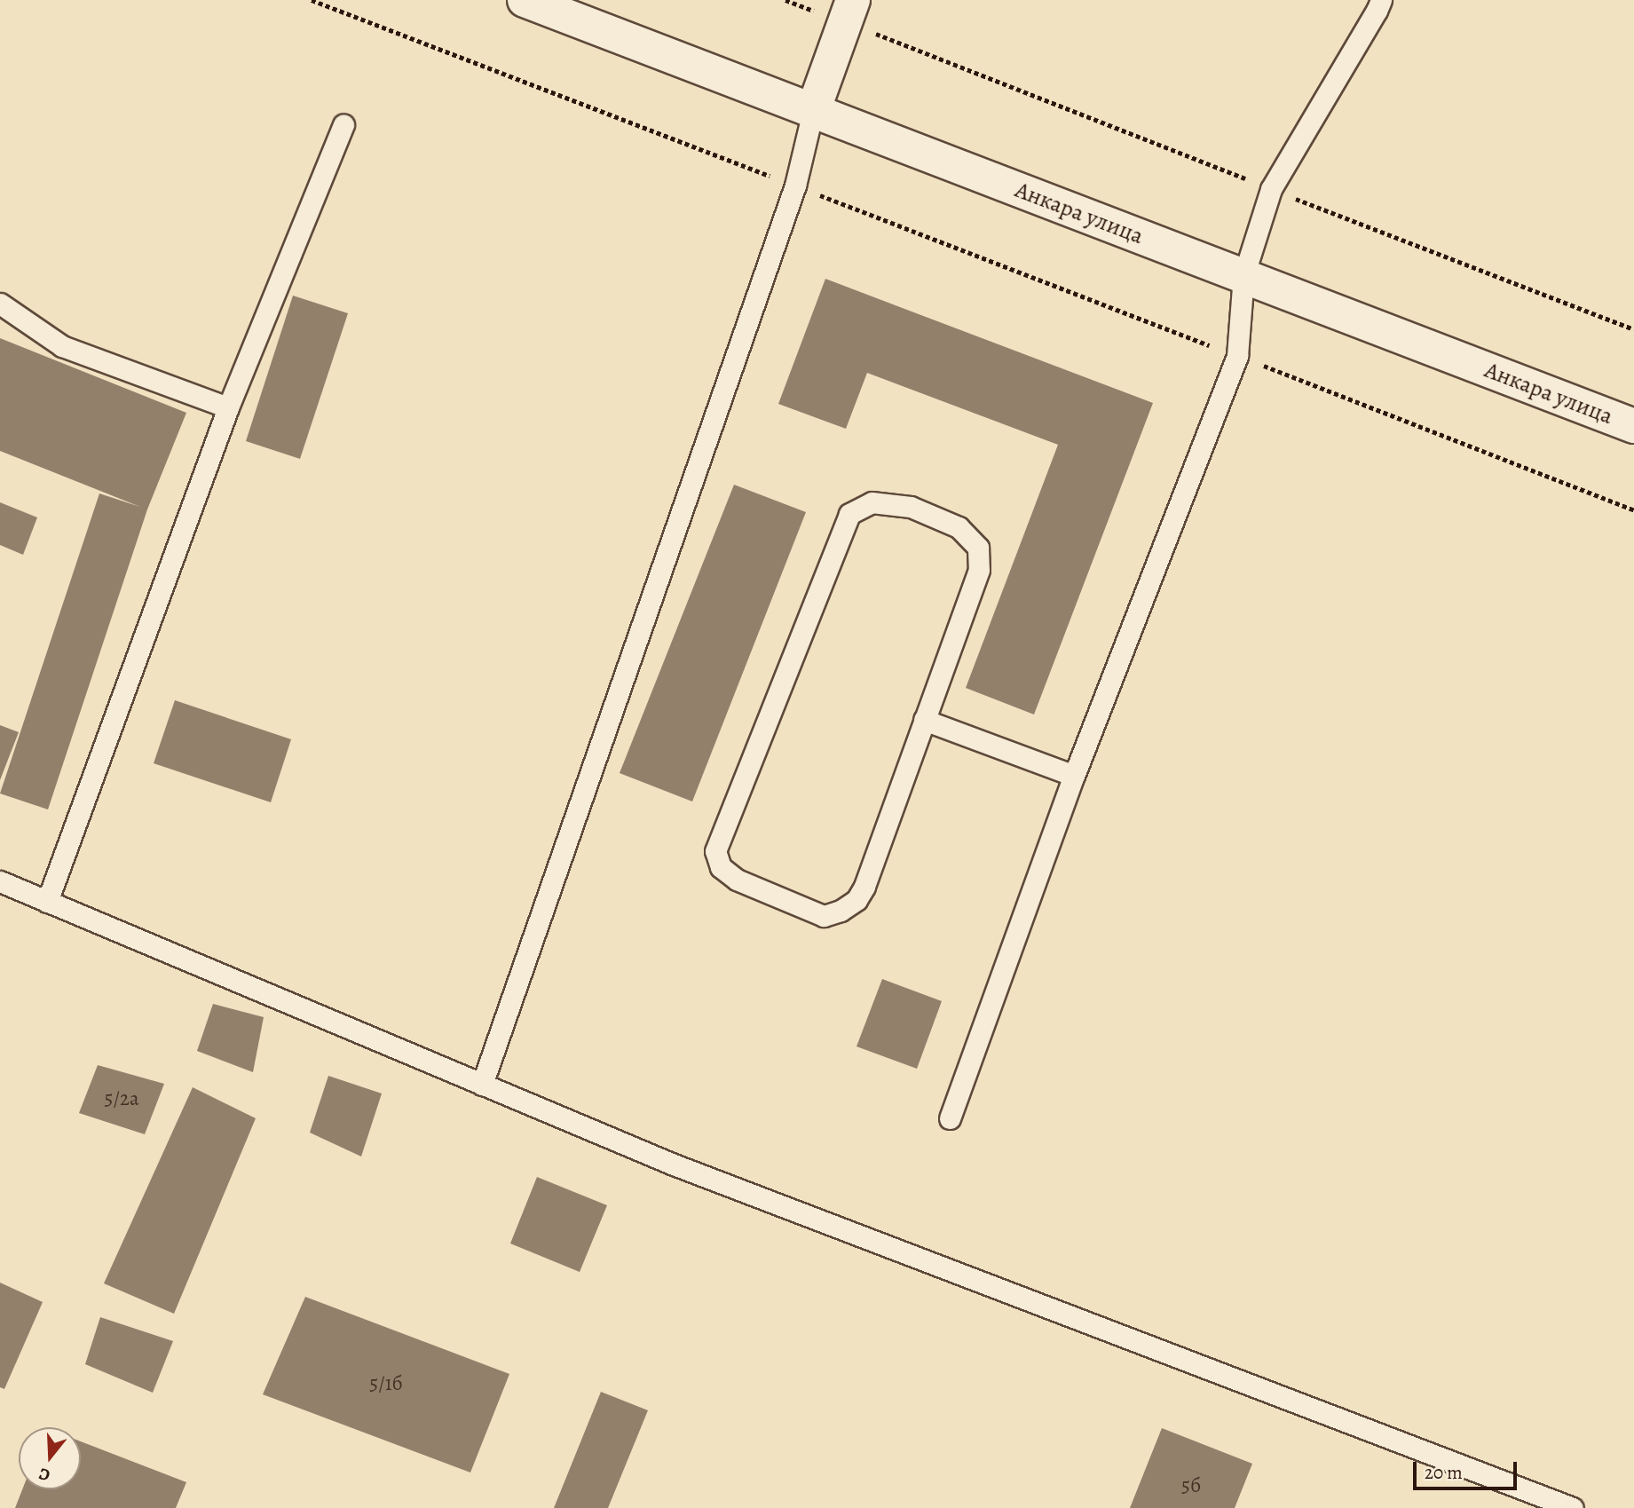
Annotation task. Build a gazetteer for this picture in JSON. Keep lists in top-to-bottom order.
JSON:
{
  "streets": {
    "main road": ["Анкара улица"]
  },
  "house_numbers": ["5/2а", "5/1б", "5б"],
  "scale_bar": "20 m",
  "north": "bottom"
}
